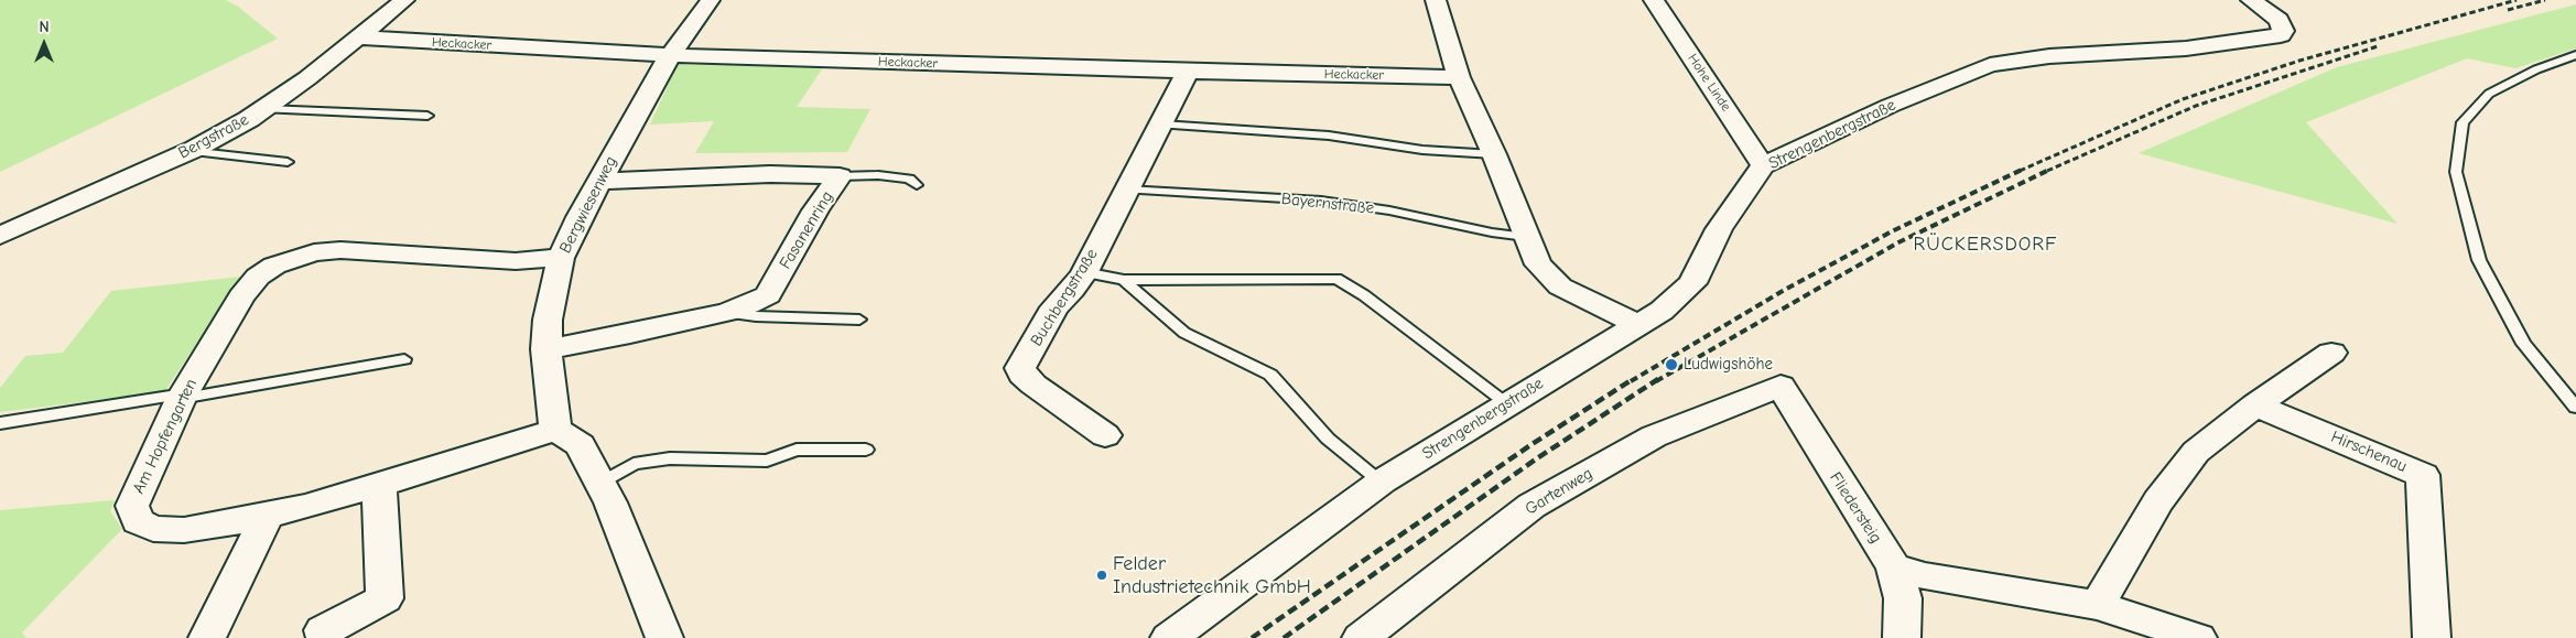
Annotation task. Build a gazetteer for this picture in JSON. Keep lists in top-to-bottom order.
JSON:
{
  "streets": {
    "street": [
      "Heckacker",
      "Hohe Linde",
      "Strengenbergstraße",
      "Bergstraße",
      "Bergwiesenweg",
      "Fasanenring",
      "Buchbergstraße",
      "Am Hopfengarten",
      "Hirschenau",
      "Gartenweg",
      "Fliedersteig"
    ],
    "lane": ["Bayernstraße"]
  },
  "crossings": [
    ["Heckacker", "Bergstraße"],
    ["Heckacker", "Bergwiesenweg"],
    ["Heckacker", "Buchbergstraße"],
    ["Hohe Linde", "Strengenbergstraße"],
    ["Bayernstraße", "Buchbergstraße"],
    ["Bergwiesenweg", "Fasanenring"],
    ["Bergwiesenweg", "Am Hopfengarten"],
    ["Gartenweg", "Fliedersteig"]
  ],
  "districts": ["RÜCKERSDORF"],
  "places": ["Ludwigshöhe", "Felder Industrietechnik GmbH"],
  "north": "top"
}
